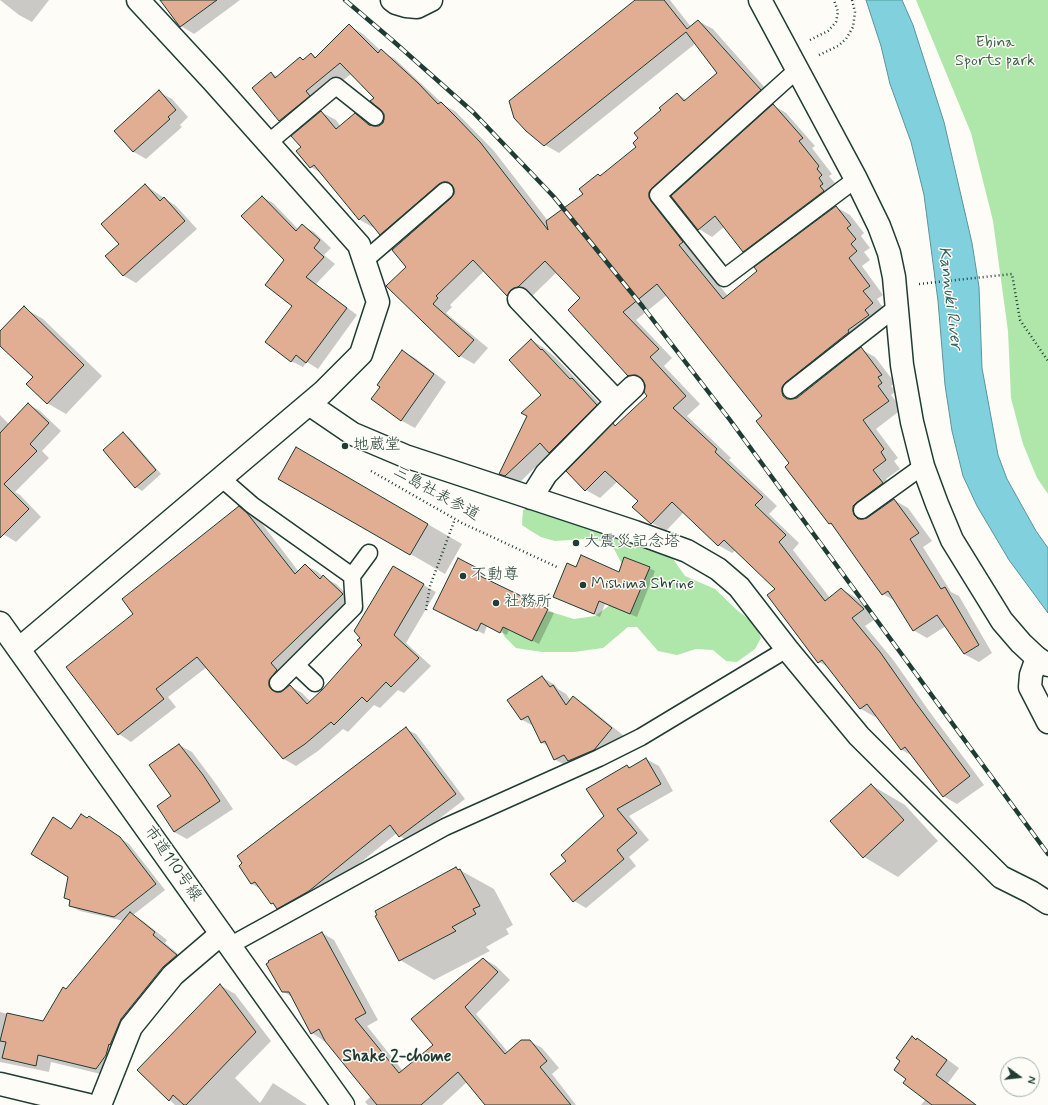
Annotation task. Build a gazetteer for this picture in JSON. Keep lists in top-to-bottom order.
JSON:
{
  "streets": {
    "street": ["市道110号線"],
    "path": ["三島社表参道"]
  },
  "districts": ["Shake 2-chome"],
  "water": ["Kannuki River"],
  "parks": ["Ebina Sports park"],
  "places": [
    "地蔵堂",
    "大震災記念塔",
    "不動尊",
    "Mishima Shrine",
    "社務所"
  ],
  "north": "right"
}
